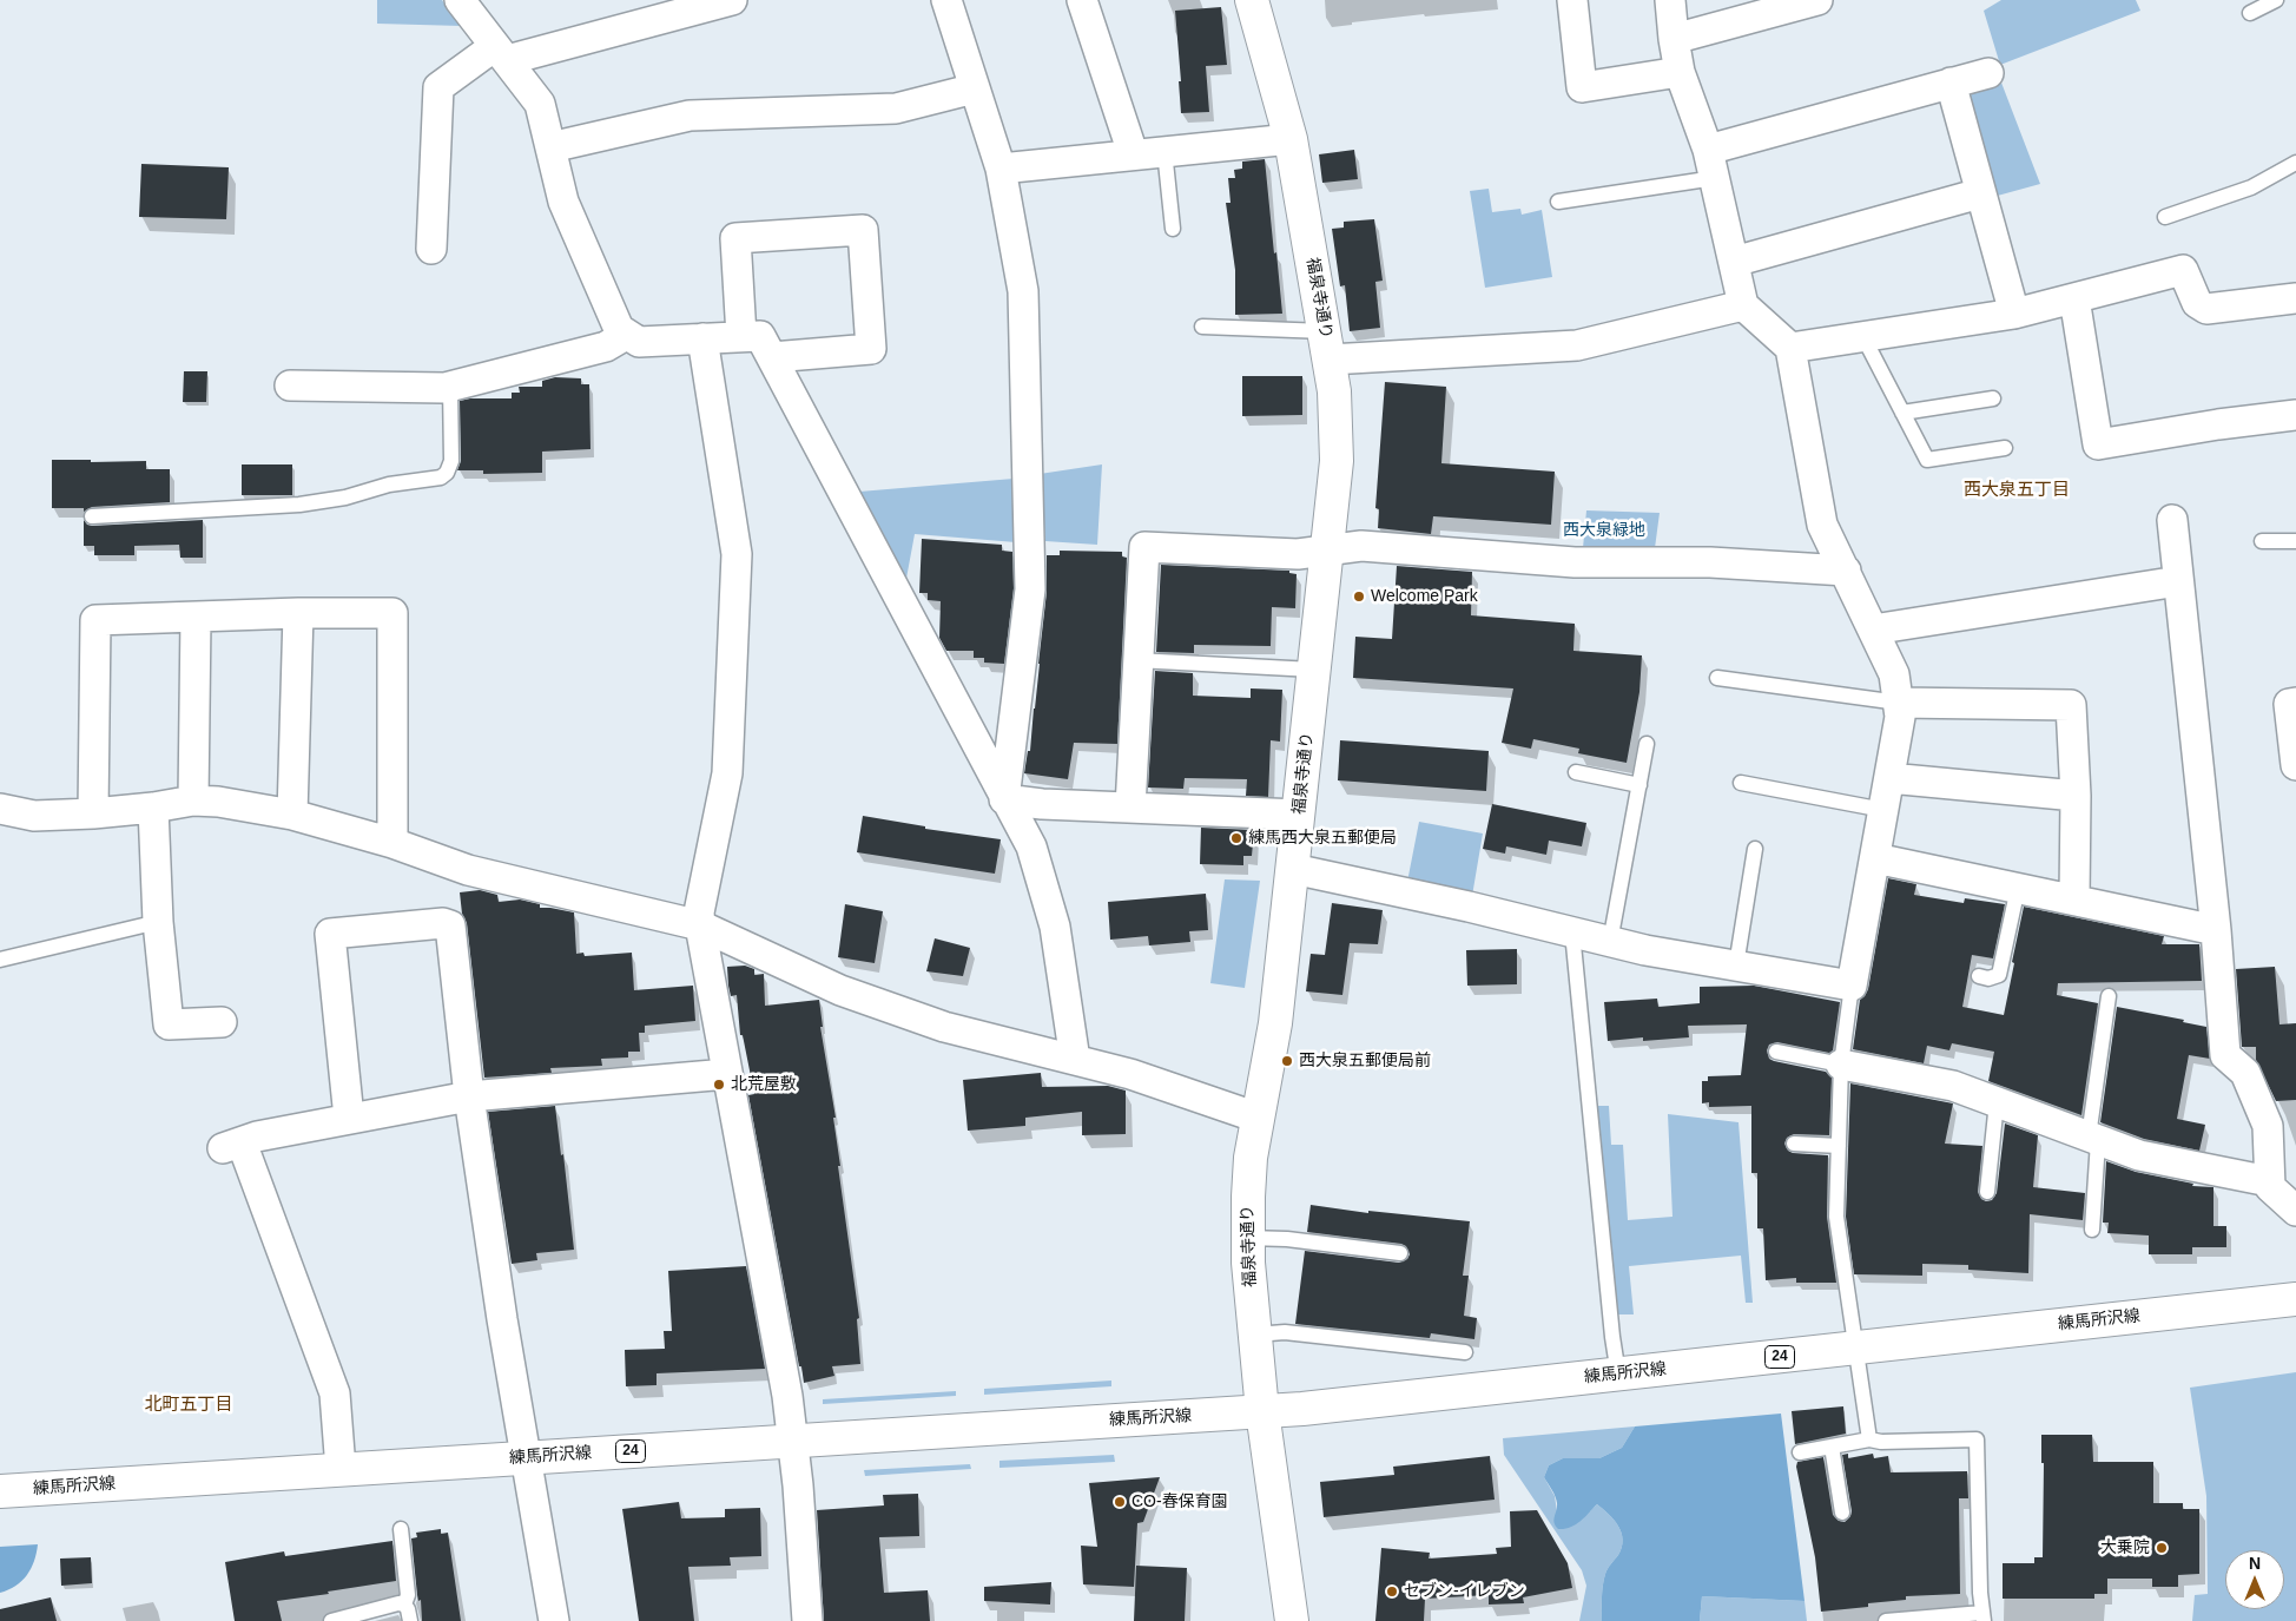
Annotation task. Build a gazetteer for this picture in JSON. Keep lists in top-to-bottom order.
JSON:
{
  "streets": {
    "main road": ["福泉寺通り", "練馬所沢線", "24"]
  },
  "crossings": [
    ["福泉寺通り", "練馬所沢線"]
  ],
  "districts": ["西大泉五丁目", "北町五丁目"],
  "parks": ["西大泉緑地"],
  "places": [
    "Welcome Park",
    "練馬西大泉五郵便局",
    "西大泉五郵便局前",
    "北荒屋敷",
    "CO-春保育園",
    "大乗院",
    "セブン-イレブン"
  ],
  "north": "top"
}
